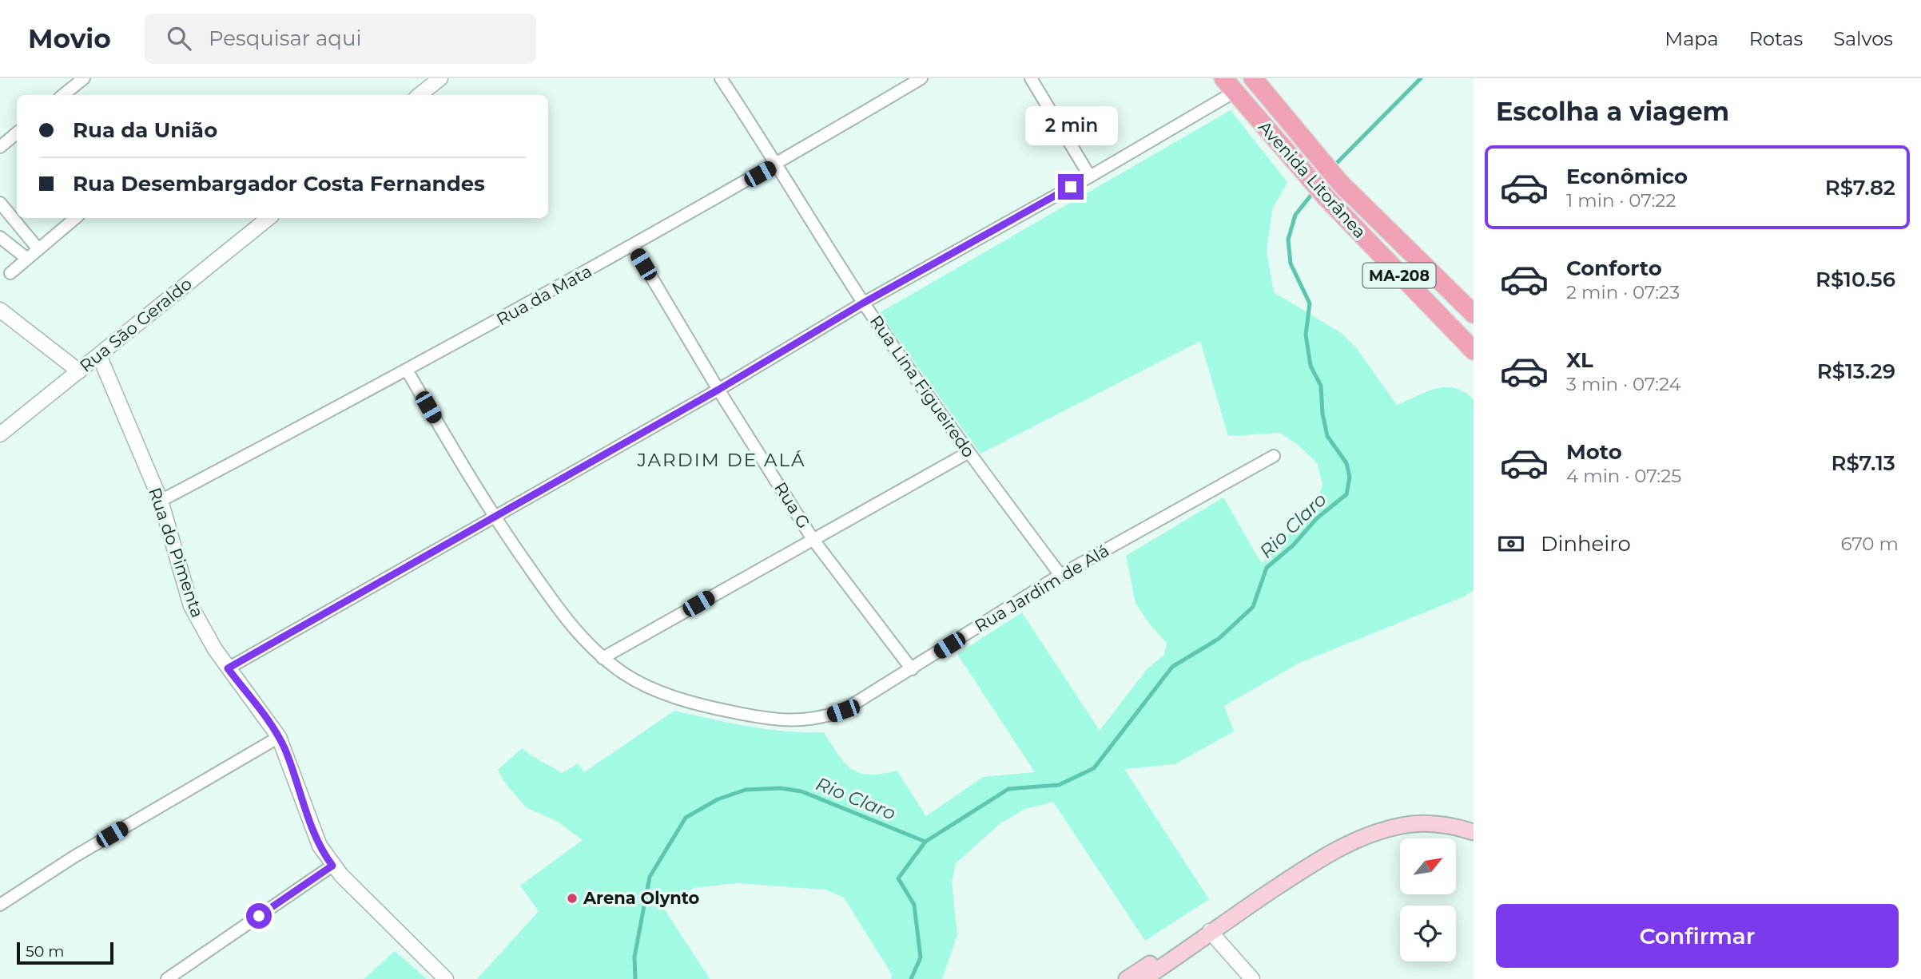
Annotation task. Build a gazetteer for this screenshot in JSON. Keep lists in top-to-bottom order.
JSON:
{
  "streets": {
    "main road": ["Avenida Litorânea", "MA-208"],
    "street": [
      "Rua da Mata",
      "Rua São Geraldo",
      "Rua Lina Figueiredo",
      "Rua G",
      "Rua do Pimenta",
      "Rua Jardim de Alá"
    ]
  },
  "crossings": [
    ["Rua da Mata", "Rua Lina Figueiredo"],
    ["Rua da Mata", "Rua G"],
    ["Rua da Mata", "Rua do Pimenta"],
    ["Rua da Mata", "Rua Jardim de Alá"],
    ["Rua São Geraldo", "Rua do Pimenta"],
    ["Rua Lina Figueiredo", "Rua Jardim de Alá"],
    ["Rua G", "Rua Jardim de Alá"]
  ],
  "districts": ["JARDIM DE ALÁ"],
  "water": ["Rio Claro"],
  "places": ["Arena Olynto"],
  "scale_bar": "50 m",
  "north": "top right",
  "page": {
    "header": "Movio",
    "search": "Pesquisar aqui",
    "nav": ["Mapa", "Rotas", "Salvos"],
    "heading": "Escolha a viagem",
    "banner": ["Rua da União", "Rua Desembargador Costa Fernandes"],
    "bubble": "2 min",
    "list": [
      {
        "name": "Econômico",
        "note": "1 min · 07:22",
        "value": "R$7.82"
      },
      {
        "name": "Conforto",
        "note": "2 min · 07:23",
        "value": "R$10.56"
      },
      {
        "name": "XL",
        "note": "3 min · 07:24",
        "value": "R$13.29"
      },
      {
        "name": "Moto",
        "note": "4 min · 07:25",
        "value": "R$7.13"
      }
    ],
    "pay": ["Dinheiro", "670 m"],
    "buttons": "Confirmar",
    "scale": "50 m"
  }
}
